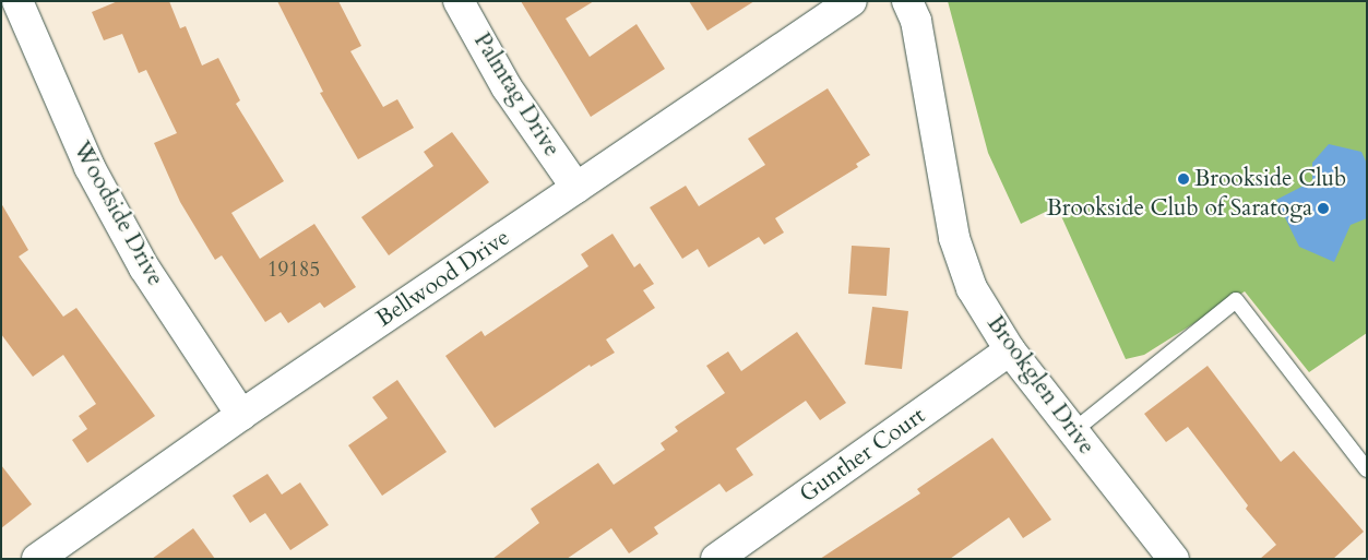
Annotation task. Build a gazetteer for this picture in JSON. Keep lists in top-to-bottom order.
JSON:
{
  "streets": {
    "street": [
      "Palmtag Drive",
      "Woodside Drive",
      "Bellwood Drive",
      "Brookglen Drive",
      "Gunther Court"
    ]
  },
  "crossings": [
    ["Palmtag Drive", "Bellwood Drive"],
    ["Woodside Drive", "Bellwood Drive"],
    ["Brookglen Drive", "Gunther Court"]
  ],
  "places": ["Brookside Club", "Brookside Club of Saratoga"],
  "house_numbers": ["19185"]
}
